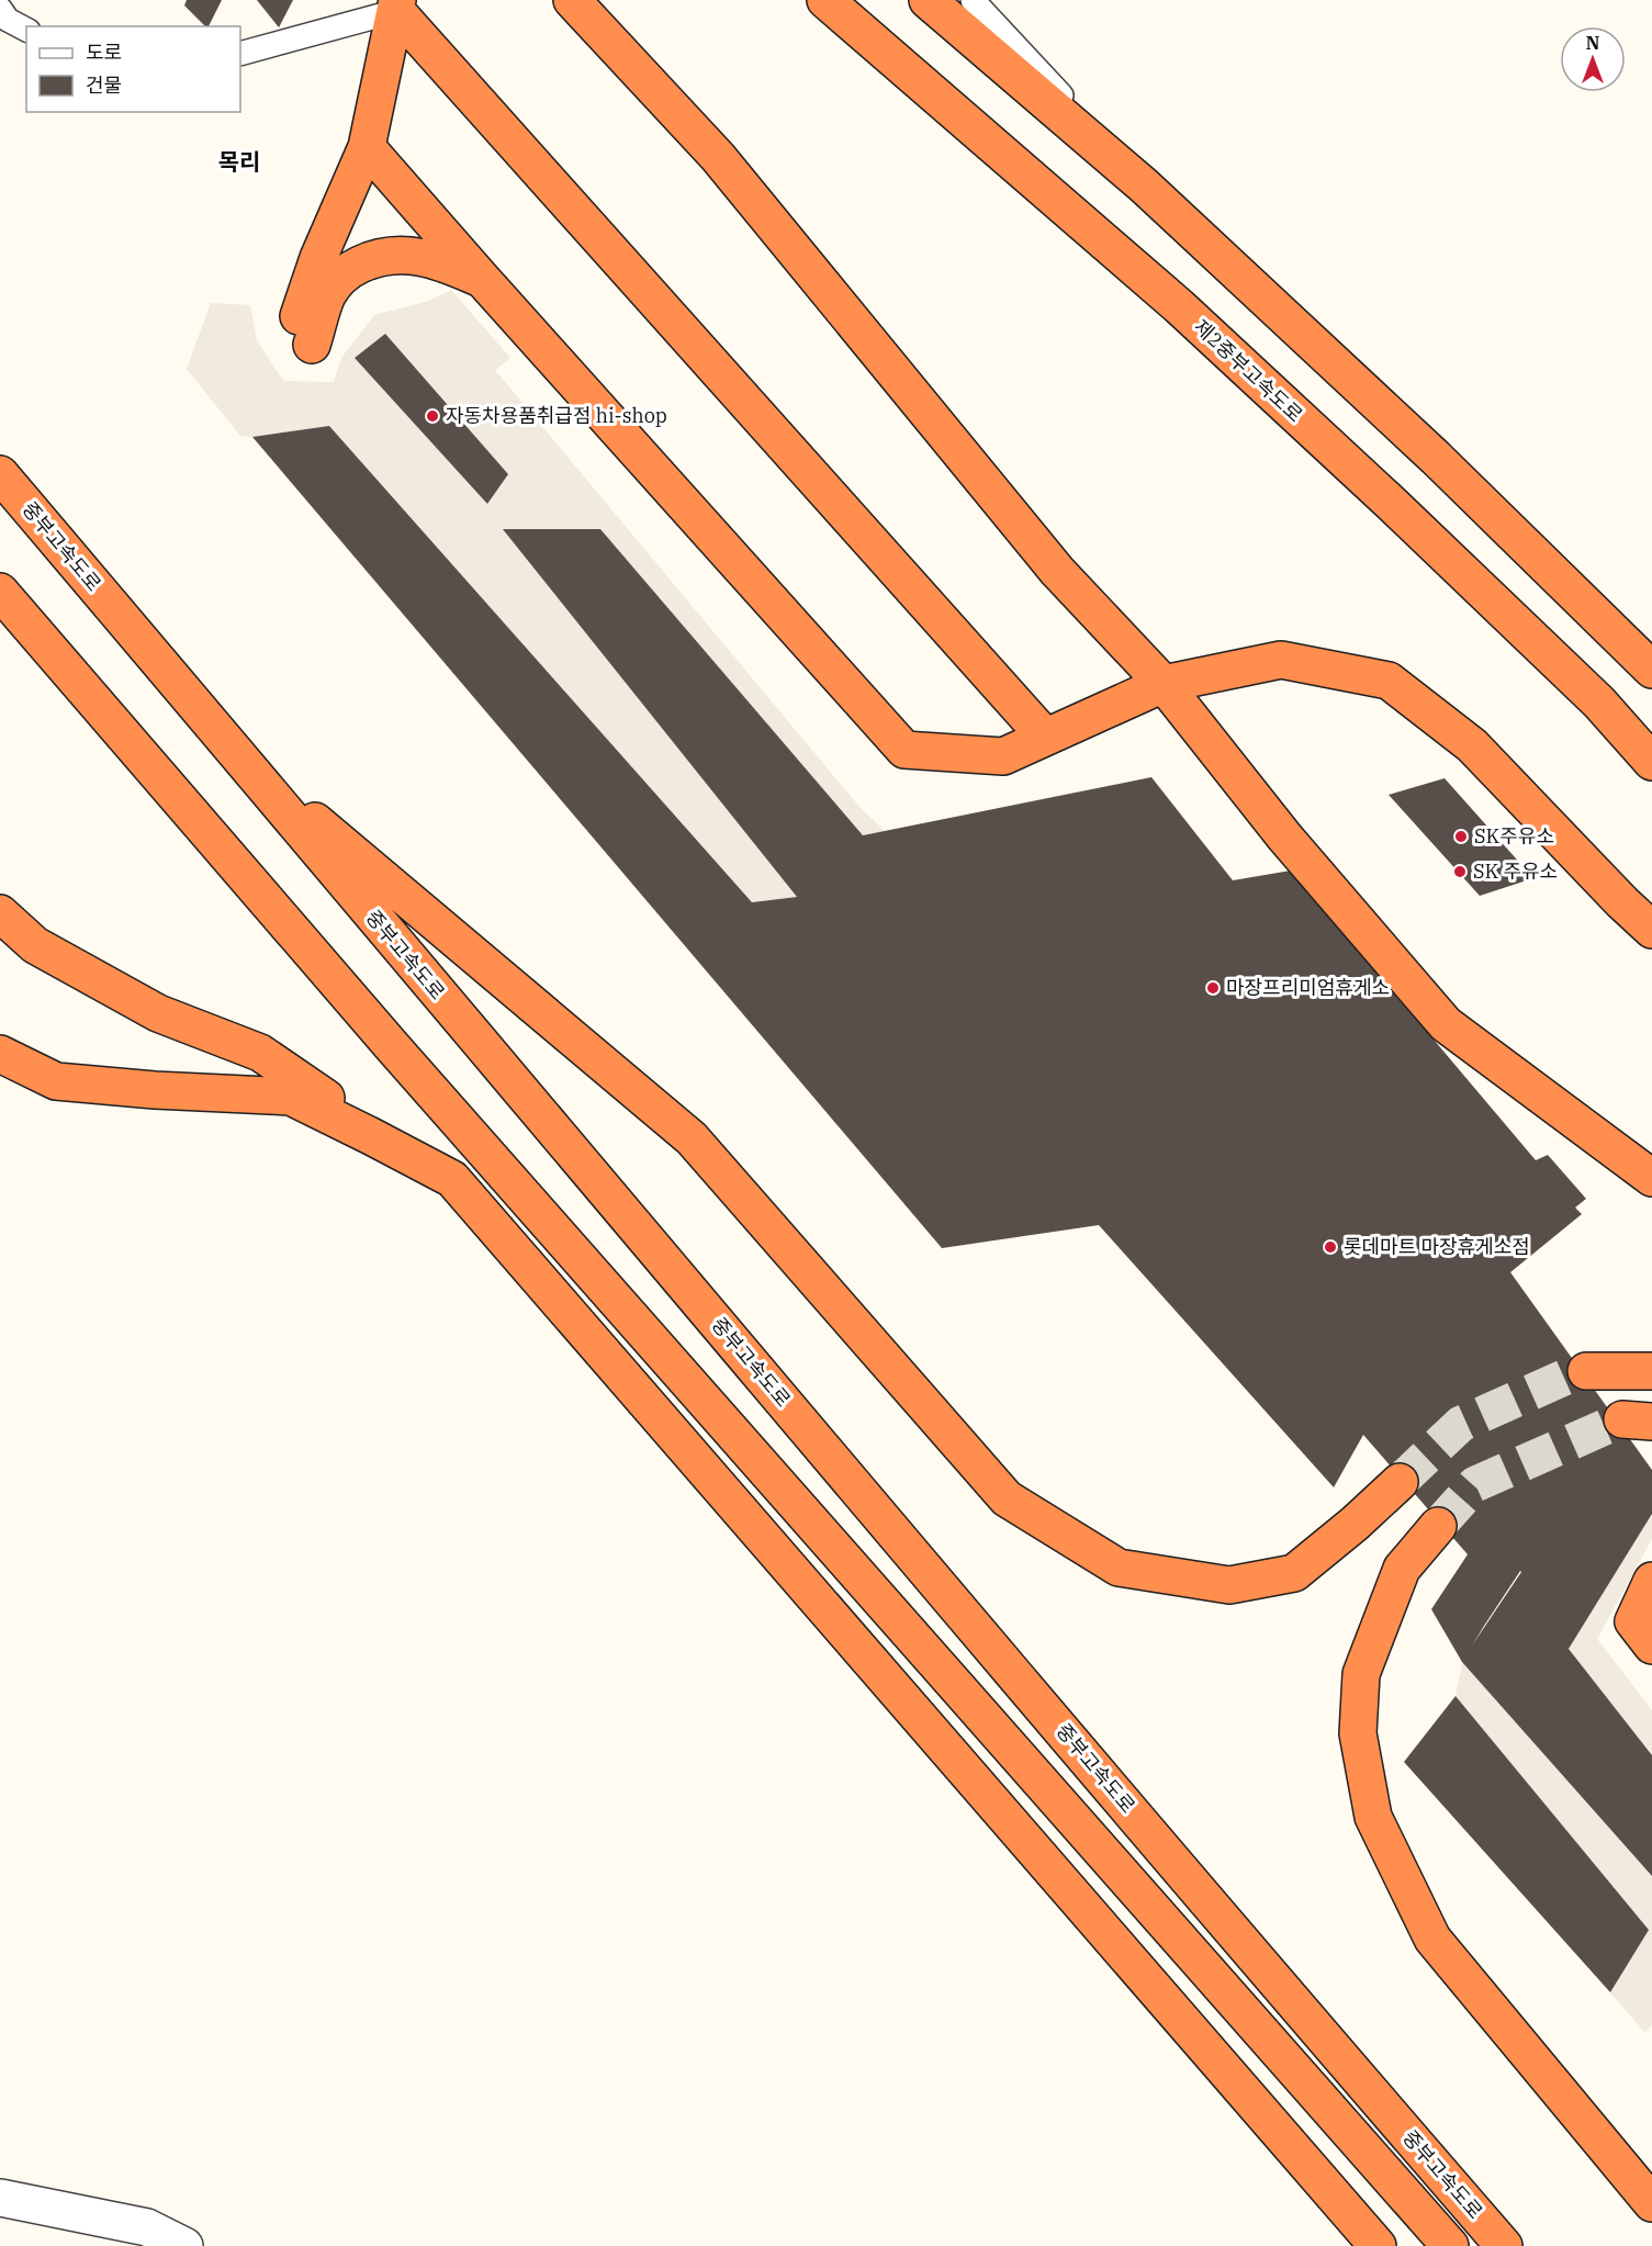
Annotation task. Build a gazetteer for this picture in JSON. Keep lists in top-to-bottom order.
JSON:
{
  "streets": {
    "highway": ["제2중부고속도로", "중부고속도로"]
  },
  "districts": ["목리"],
  "places": [
    "자동차용품취급점 hi-shop",
    "SK주유소",
    "SK 주유소",
    "마장프리미엄휴게소",
    "롯데마트 마장휴게소점"
  ],
  "legend": ["도로", "건물"],
  "north": "top"
}
